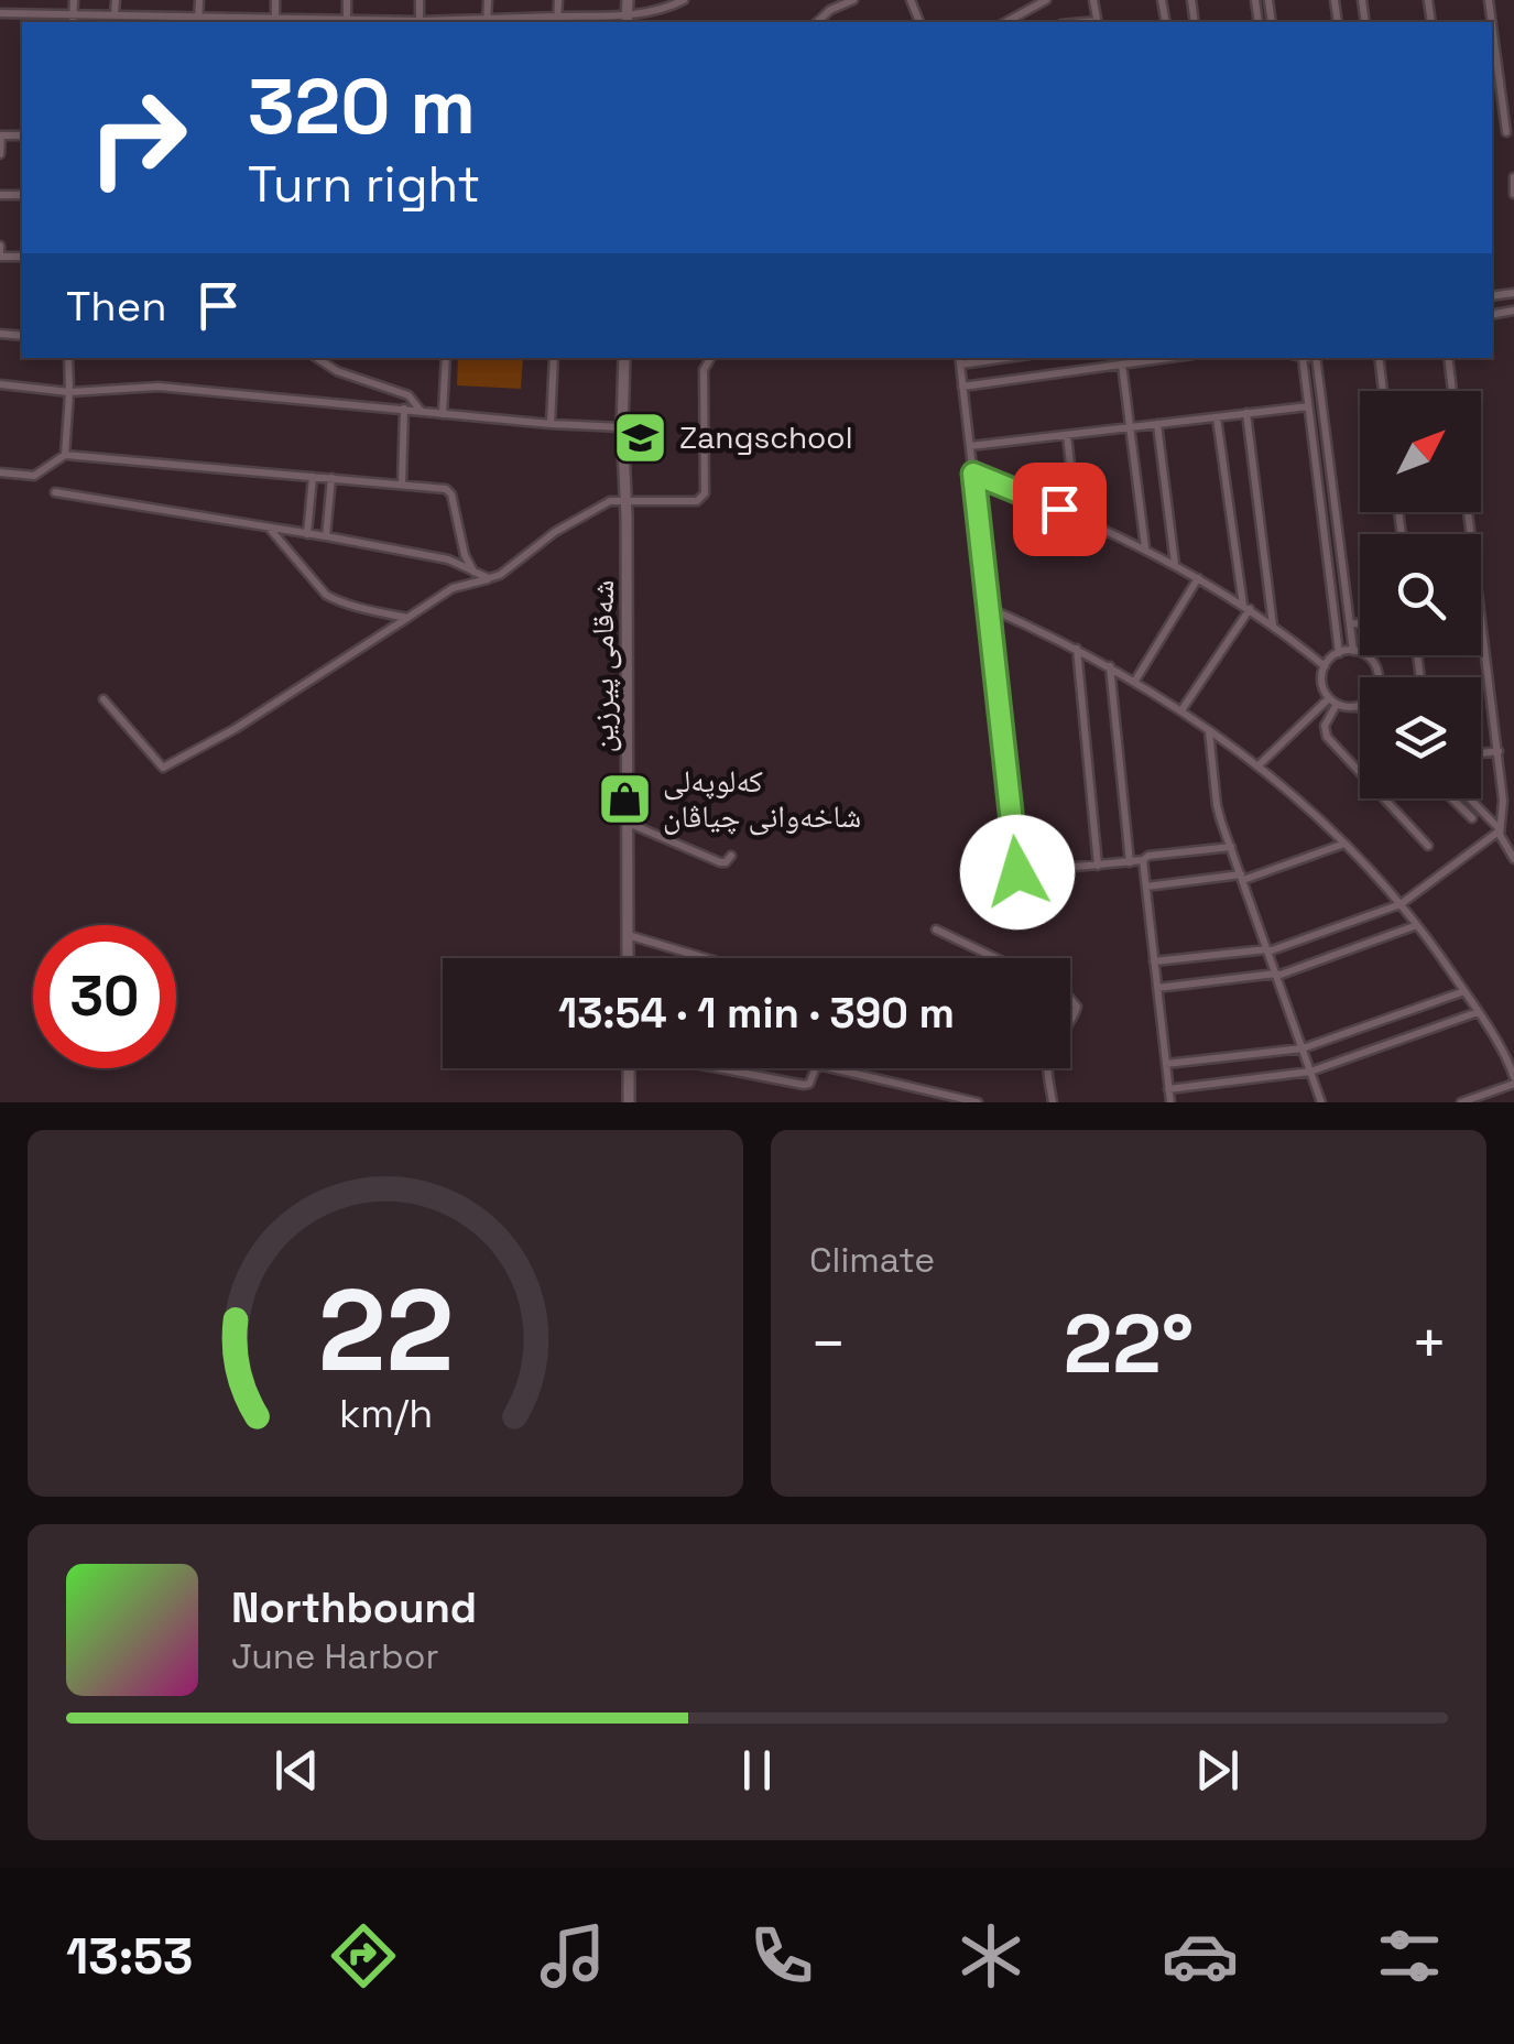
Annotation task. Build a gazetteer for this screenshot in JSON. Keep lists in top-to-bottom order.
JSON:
{
  "streets": {
    "street": ["شەقامی پیرزین"]
  },
  "places": {
    "school or university": ["Zangschool"],
    "shop": ["کەلوپەلی شاخەوانی چیاڤان"]
  },
  "north": "top right",
  "page": {
    "turn": ["320 m", "Turn right"],
    "then": "Then",
    "limit": "30",
    "trip": "13:54 · 1 min · 390 m",
    "tile": "Climate",
    "heat": ["−", "22°", "+"],
    "song": ["Northbound", "June Harbor"],
    "tabs": "13:53",
    "gauge": ["22", "km/h"]
  }
}
